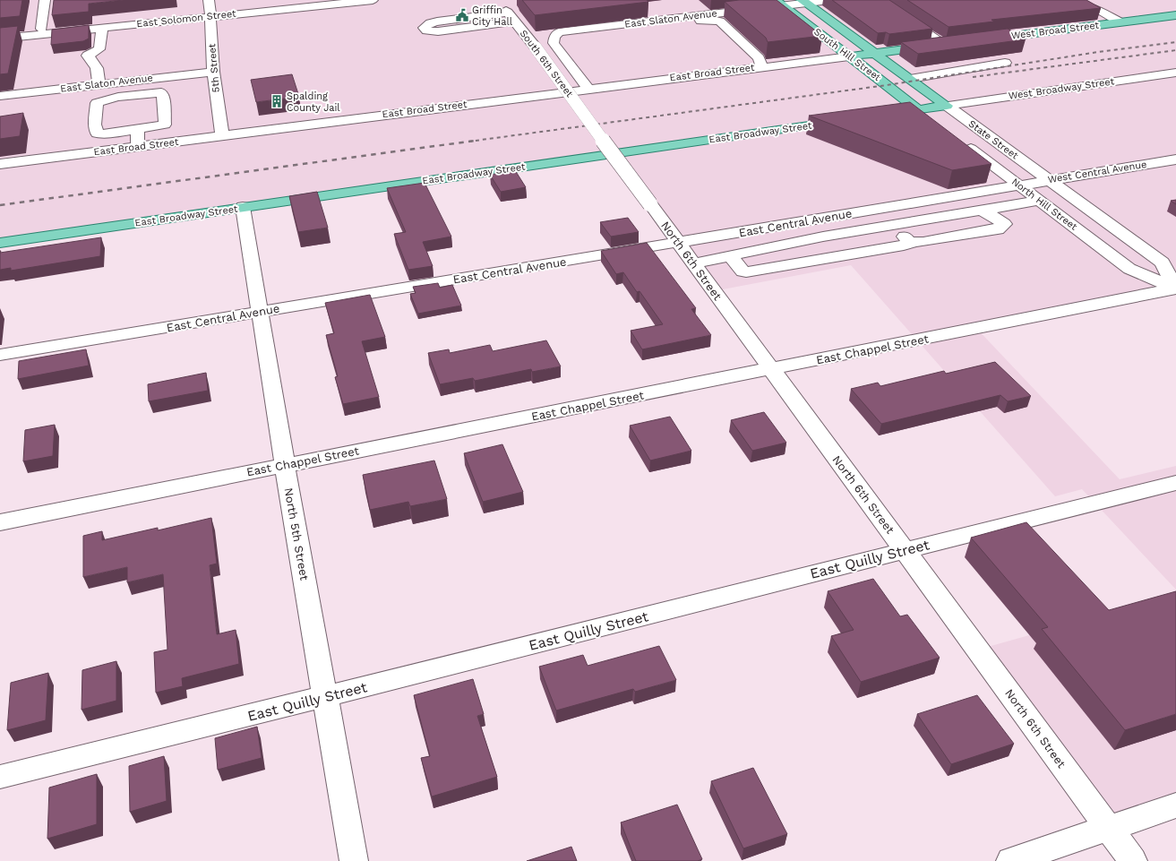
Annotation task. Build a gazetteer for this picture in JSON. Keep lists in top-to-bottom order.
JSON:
{
  "streets": {
    "main road": [
      "West Broad Street",
      "South Hill Street",
      "East Broadway Street",
      "State Street"
    ],
    "street": [
      "East Solomon Street",
      "East Slaton Avenue",
      "South 6th Street",
      "5th Street",
      "East Broad Street",
      "West Broadway Street",
      "West Central Avenue",
      "North Hill Street",
      "East Central Avenue",
      "North 6th Street",
      "East Chappel Street",
      "North 5th Street",
      "East Quilly Street"
    ]
  },
  "crossings": [
    ["East Solomon Street", "5th Street"],
    ["East Slaton Avenue", "South Hill Street"],
    ["East Slaton Avenue", "5th Street"],
    ["East Slaton Avenue", "East Broad Street"],
    ["East Slaton Avenue", "State Street"],
    ["South Hill Street", "East Broad Street"],
    ["South 6th Street", "North 6th Street"],
    ["5th Street", "East Broad Street"],
    ["West Broadway Street", "State Street"],
    ["East Broadway Street", "North 5th Street"],
    ["State Street", "West Central Avenue"],
    ["State Street", "North Hill Street"],
    ["State Street", "East Chappel Street"],
    ["West Central Avenue", "North Hill Street"],
    ["West Central Avenue", "East Central Avenue"],
    ["North Hill Street", "East Central Avenue"],
    ["North Hill Street", "East Chappel Street"],
    ["East Central Avenue", "North 6th Street"],
    ["East Central Avenue", "North 5th Street"],
    ["North 6th Street", "East Chappel Street"],
    ["North 6th Street", "East Quilly Street"],
    ["East Chappel Street", "North 5th Street"],
    ["North 5th Street", "East Quilly Street"]
  ],
  "places": {
    "public building": ["Griffin City Hall"],
    "building": ["Spalding County Jail"]
  }
}
